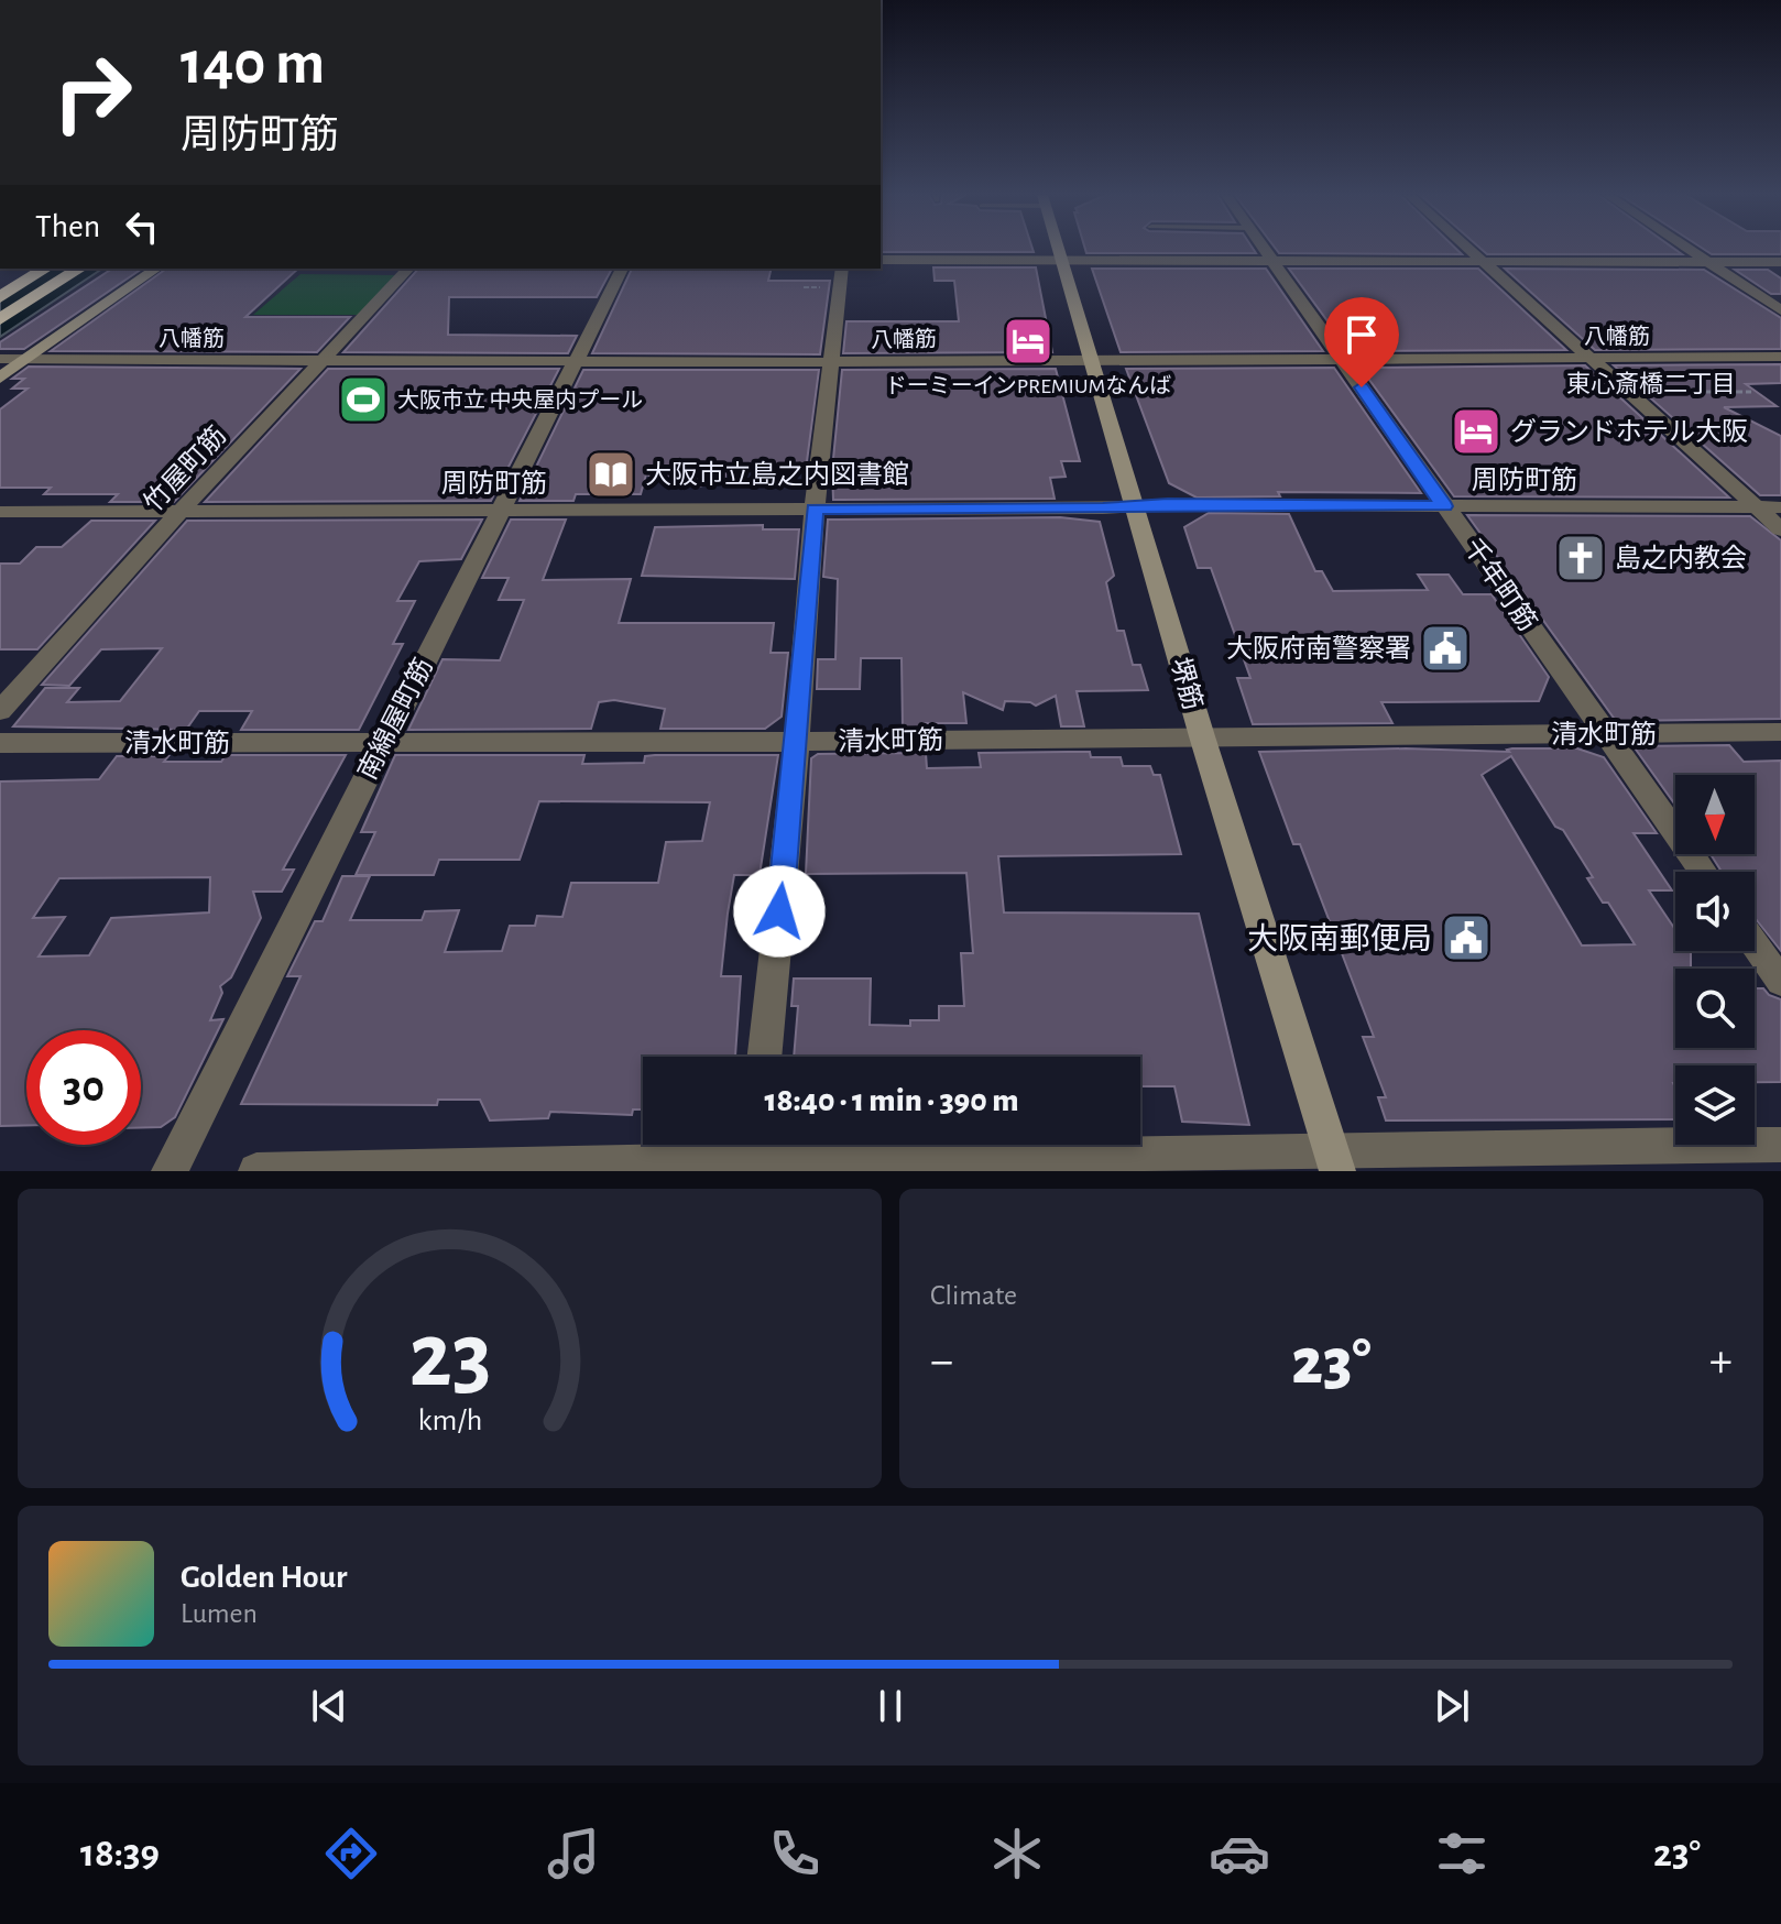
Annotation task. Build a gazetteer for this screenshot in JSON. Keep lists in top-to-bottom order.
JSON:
{
  "streets": {
    "main road": ["堺筋"],
    "street": [
      "八幡筋",
      "竹屋町筋",
      "周防町筋",
      "千年町筋",
      "南綿屋町筋",
      "清水町筋"
    ]
  },
  "crossings": [
    ["八幡筋", "竹屋町筋"],
    ["八幡筋", "千年町筋"],
    ["八幡筋", "堺筋"],
    ["八幡筋", "南綿屋町筋"],
    ["竹屋町筋", "周防町筋"],
    ["周防町筋", "千年町筋"],
    ["周防町筋", "堺筋"],
    ["周防町筋", "南綿屋町筋"],
    ["千年町筋", "清水町筋"],
    ["堺筋", "清水町筋"],
    ["南綿屋町筋", "清水町筋"]
  ],
  "districts": ["東心斎橋二丁目"],
  "places": {
    "hotel": ["ドーミーインPREMIUMなんば", "グランドホテル大阪"],
    "sports": ["大阪市立 中央屋内プール"],
    "library": ["大阪市立島之内図書館"],
    "church": ["島之内教会"],
    "public building": ["大阪府南警察署", "大阪南郵便局"]
  },
  "north": "bottom",
  "page": {
    "turn": ["140 m", "周防町筋"],
    "then": "Then",
    "limit": "30",
    "trip": "18:40 · 1 min · 390 m",
    "tile": "Climate",
    "heat": ["−", "23°", "+"],
    "song": ["Golden Hour", "Lumen"],
    "tabs": ["18:39", "23°"],
    "gauge": ["23", "km/h"]
  }
}
